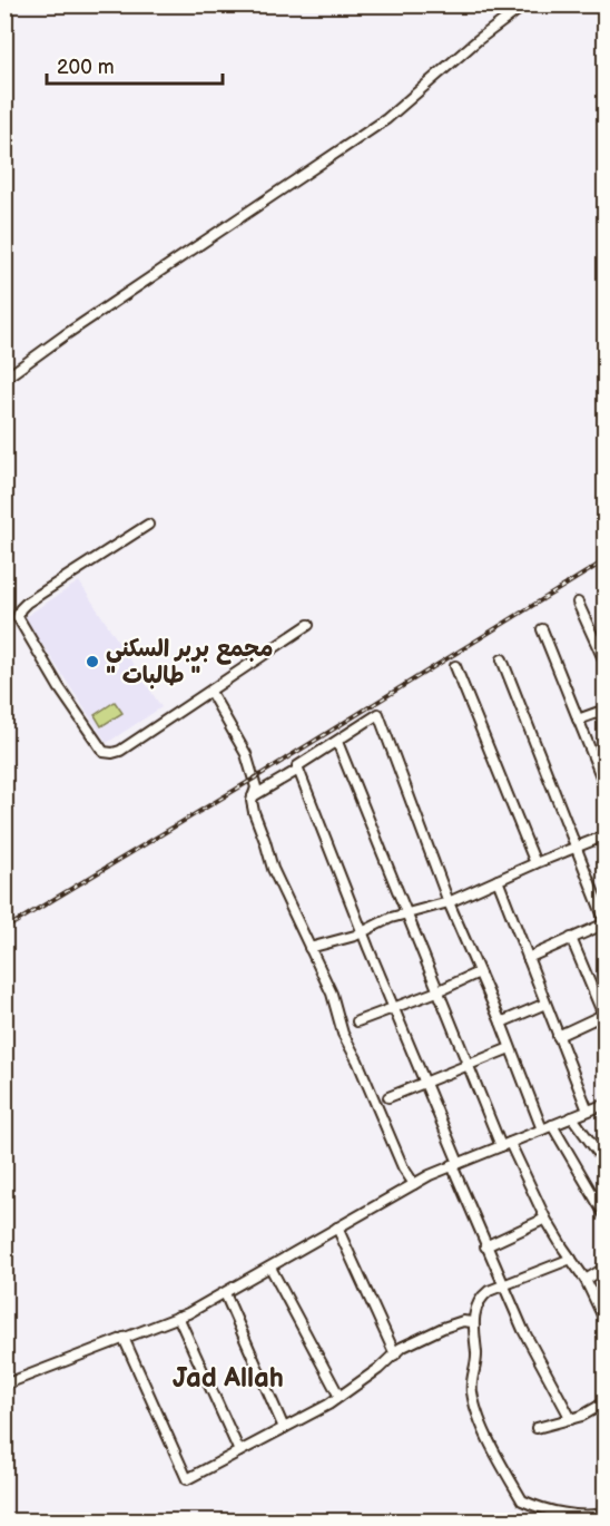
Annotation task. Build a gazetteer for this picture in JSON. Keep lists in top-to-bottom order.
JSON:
{
  "districts": ["Jad Allah"],
  "places": ["مجمع بربر السكني \" طالبات \""],
  "scale_bar": "200 m"
}
